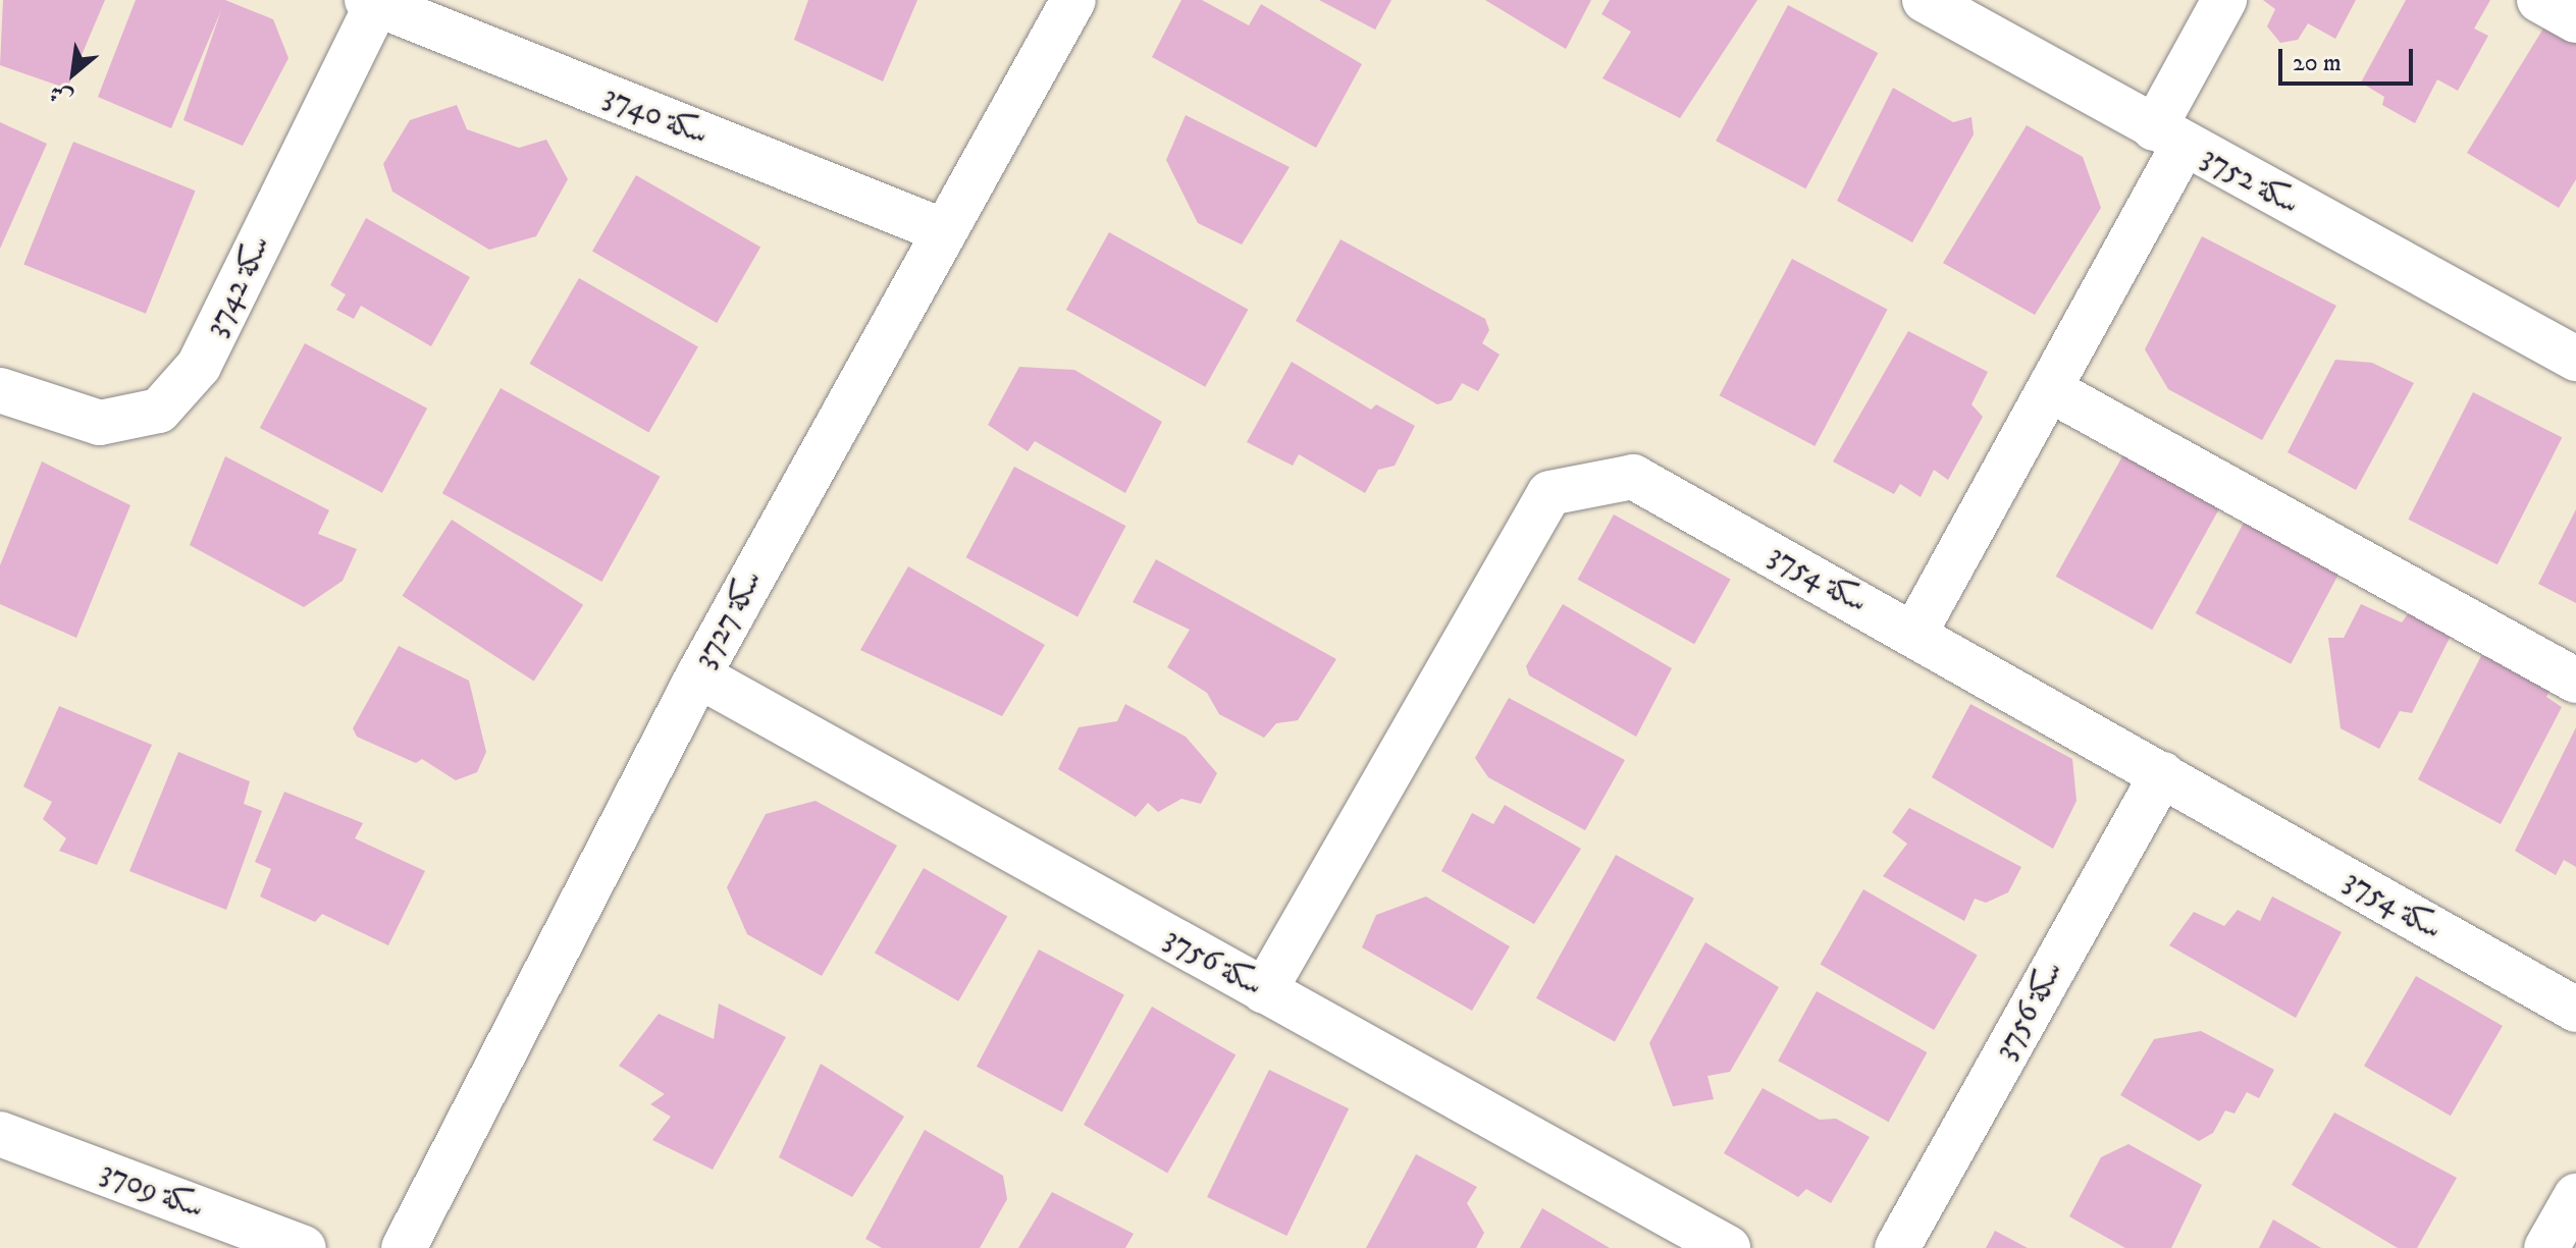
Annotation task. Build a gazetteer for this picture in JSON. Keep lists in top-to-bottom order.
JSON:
{
  "streets": {
    "street": [
      "سكة 3740",
      "سكة 3752",
      "سكة 3742",
      "سكة 3754",
      "سكة 3727",
      "سكة 3756",
      "سكة 3709"
    ]
  },
  "crossings": [
    ["سكة 3740", "سكة 3742"],
    ["سكة 3740", "سكة 3727"],
    ["سكة 3754", "سكة 3756"],
    ["سكة 3727", "سكة 3756"]
  ],
  "scale_bar": "20 m",
  "north": "bottom left"
}
